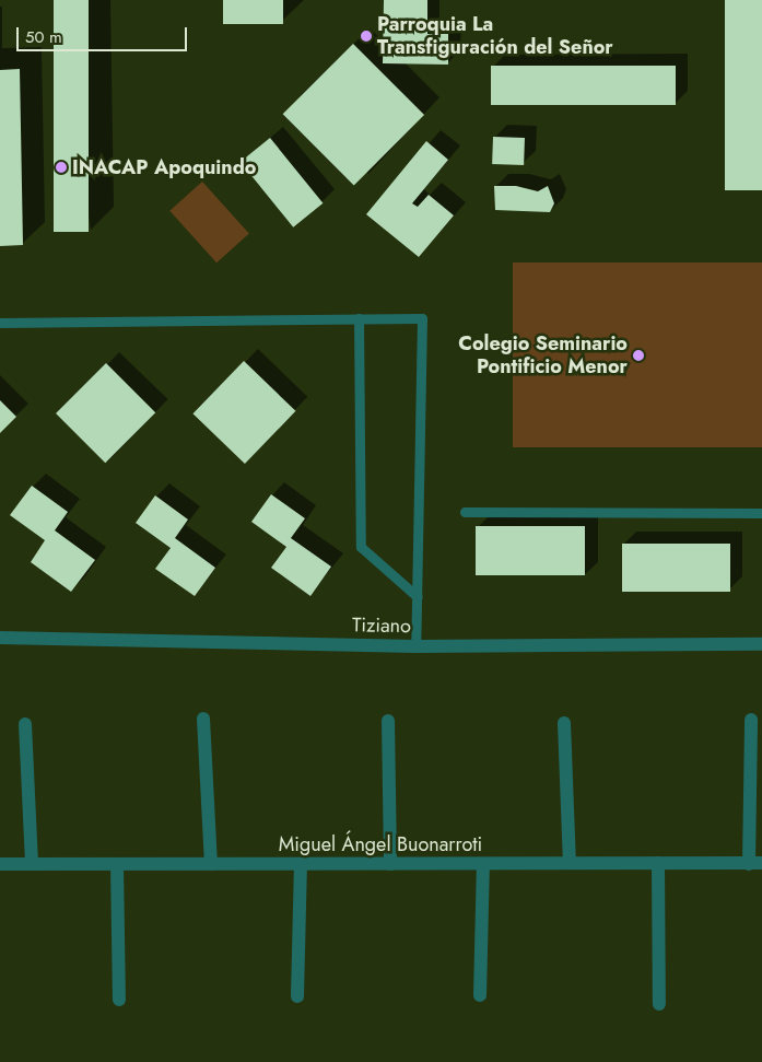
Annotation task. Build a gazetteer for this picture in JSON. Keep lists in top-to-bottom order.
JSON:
{
  "streets": {
    "street": ["Tiziano", "Miguel Ángel Buonarroti"]
  },
  "places": ["Parroquia La Transfiguración del Señor", "INACAP Apoquindo", "Colegio Seminario Pontificio Menor"],
  "scale_bar": "50 m"
}
